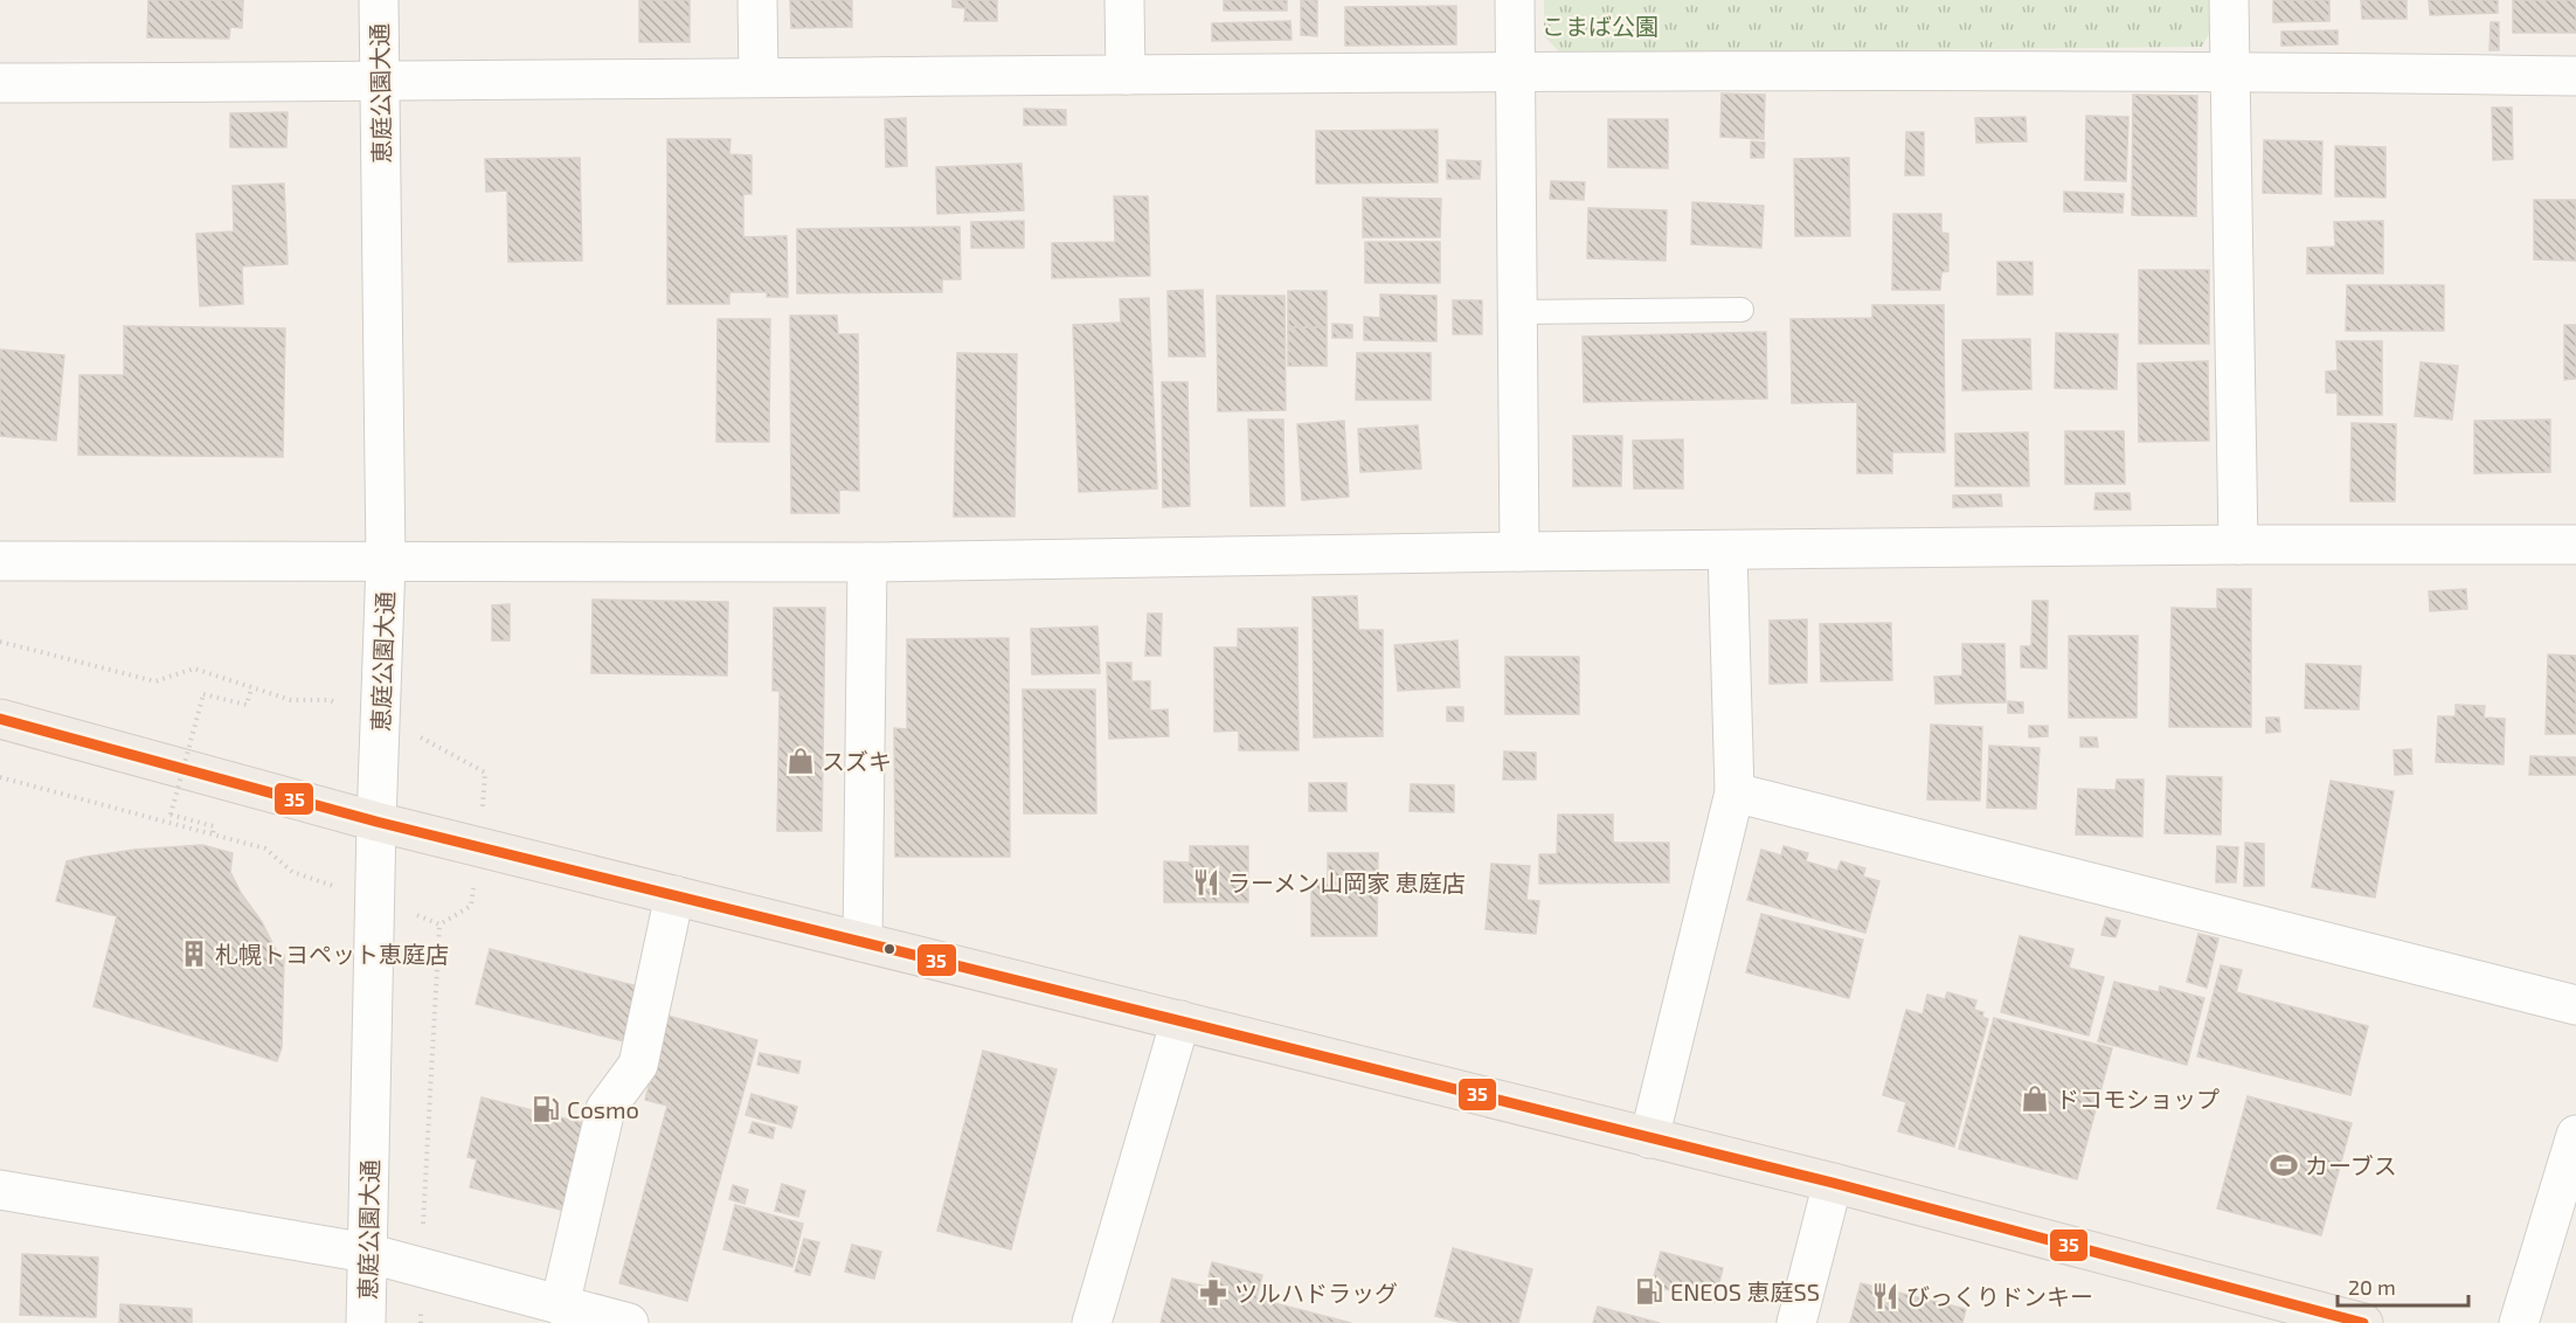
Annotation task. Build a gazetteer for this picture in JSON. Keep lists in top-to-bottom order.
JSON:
{
  "streets": {
    "street": ["恵庭公園大通"]
  },
  "parks": ["こまば公園"],
  "places": {
    "shop": ["スズキ", "ドコモショップ"],
    "restaurant": ["ラーメン山岡家 恵庭店", "びっくりドンキー"],
    "building": ["札幌トヨペット恵庭店"],
    "fuel station": ["Cosmo", "ENEOS 恵庭SS"],
    "sports": ["カーブス"],
    "pharmacy": ["ツルハドラッグ"]
  },
  "lines": ["transit line 35"],
  "scale_bar": "20 m"
}
